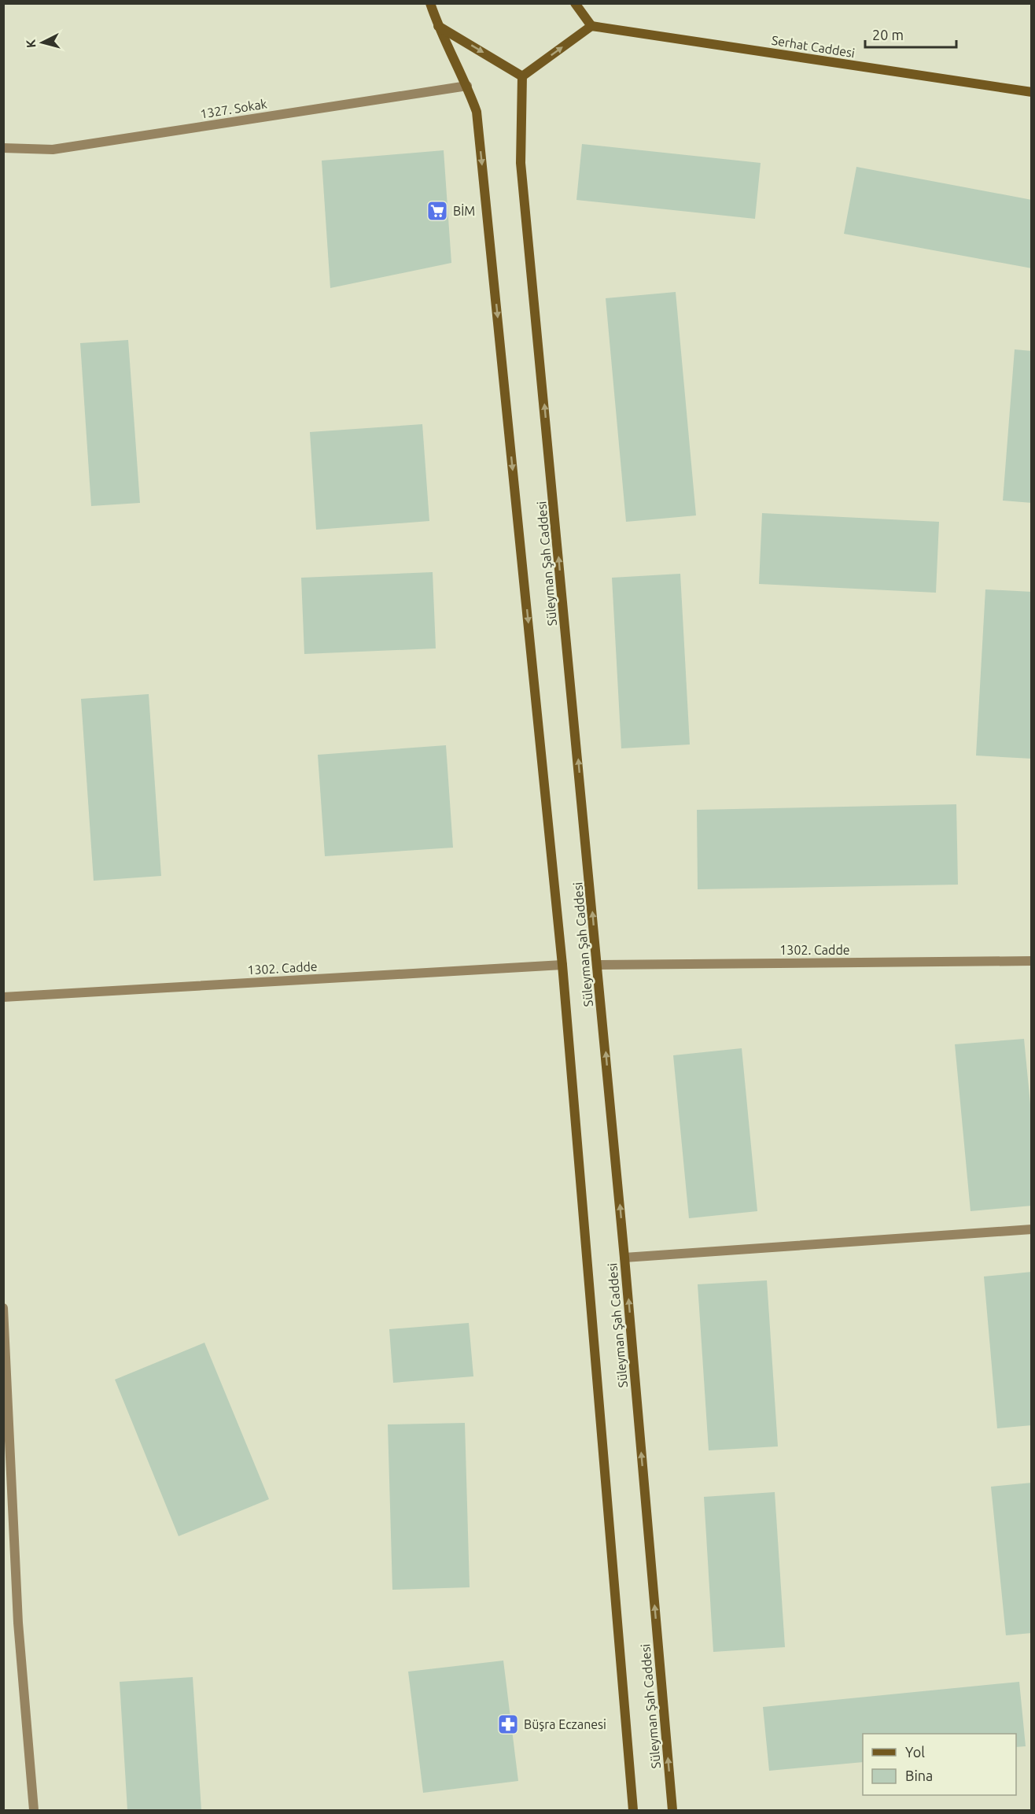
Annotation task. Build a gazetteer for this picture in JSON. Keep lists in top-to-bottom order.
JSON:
{
  "streets": {
    "main road": ["Serhat Caddesi", "Süleyman Şah Caddesi"],
    "street": ["1327. Sokak", "1302. Cadde"]
  },
  "crossings": [
    ["1327. Sokak", "Süleyman Şah Caddesi"],
    ["Süleyman Şah Caddesi", "1302. Cadde"]
  ],
  "places": {
    "supermarket": ["BİM"],
    "pharmacy": ["Büşra Eczanesi"]
  },
  "legend": ["Yol", "Bina"],
  "scale_bar": "20 m",
  "north": "left"
}
